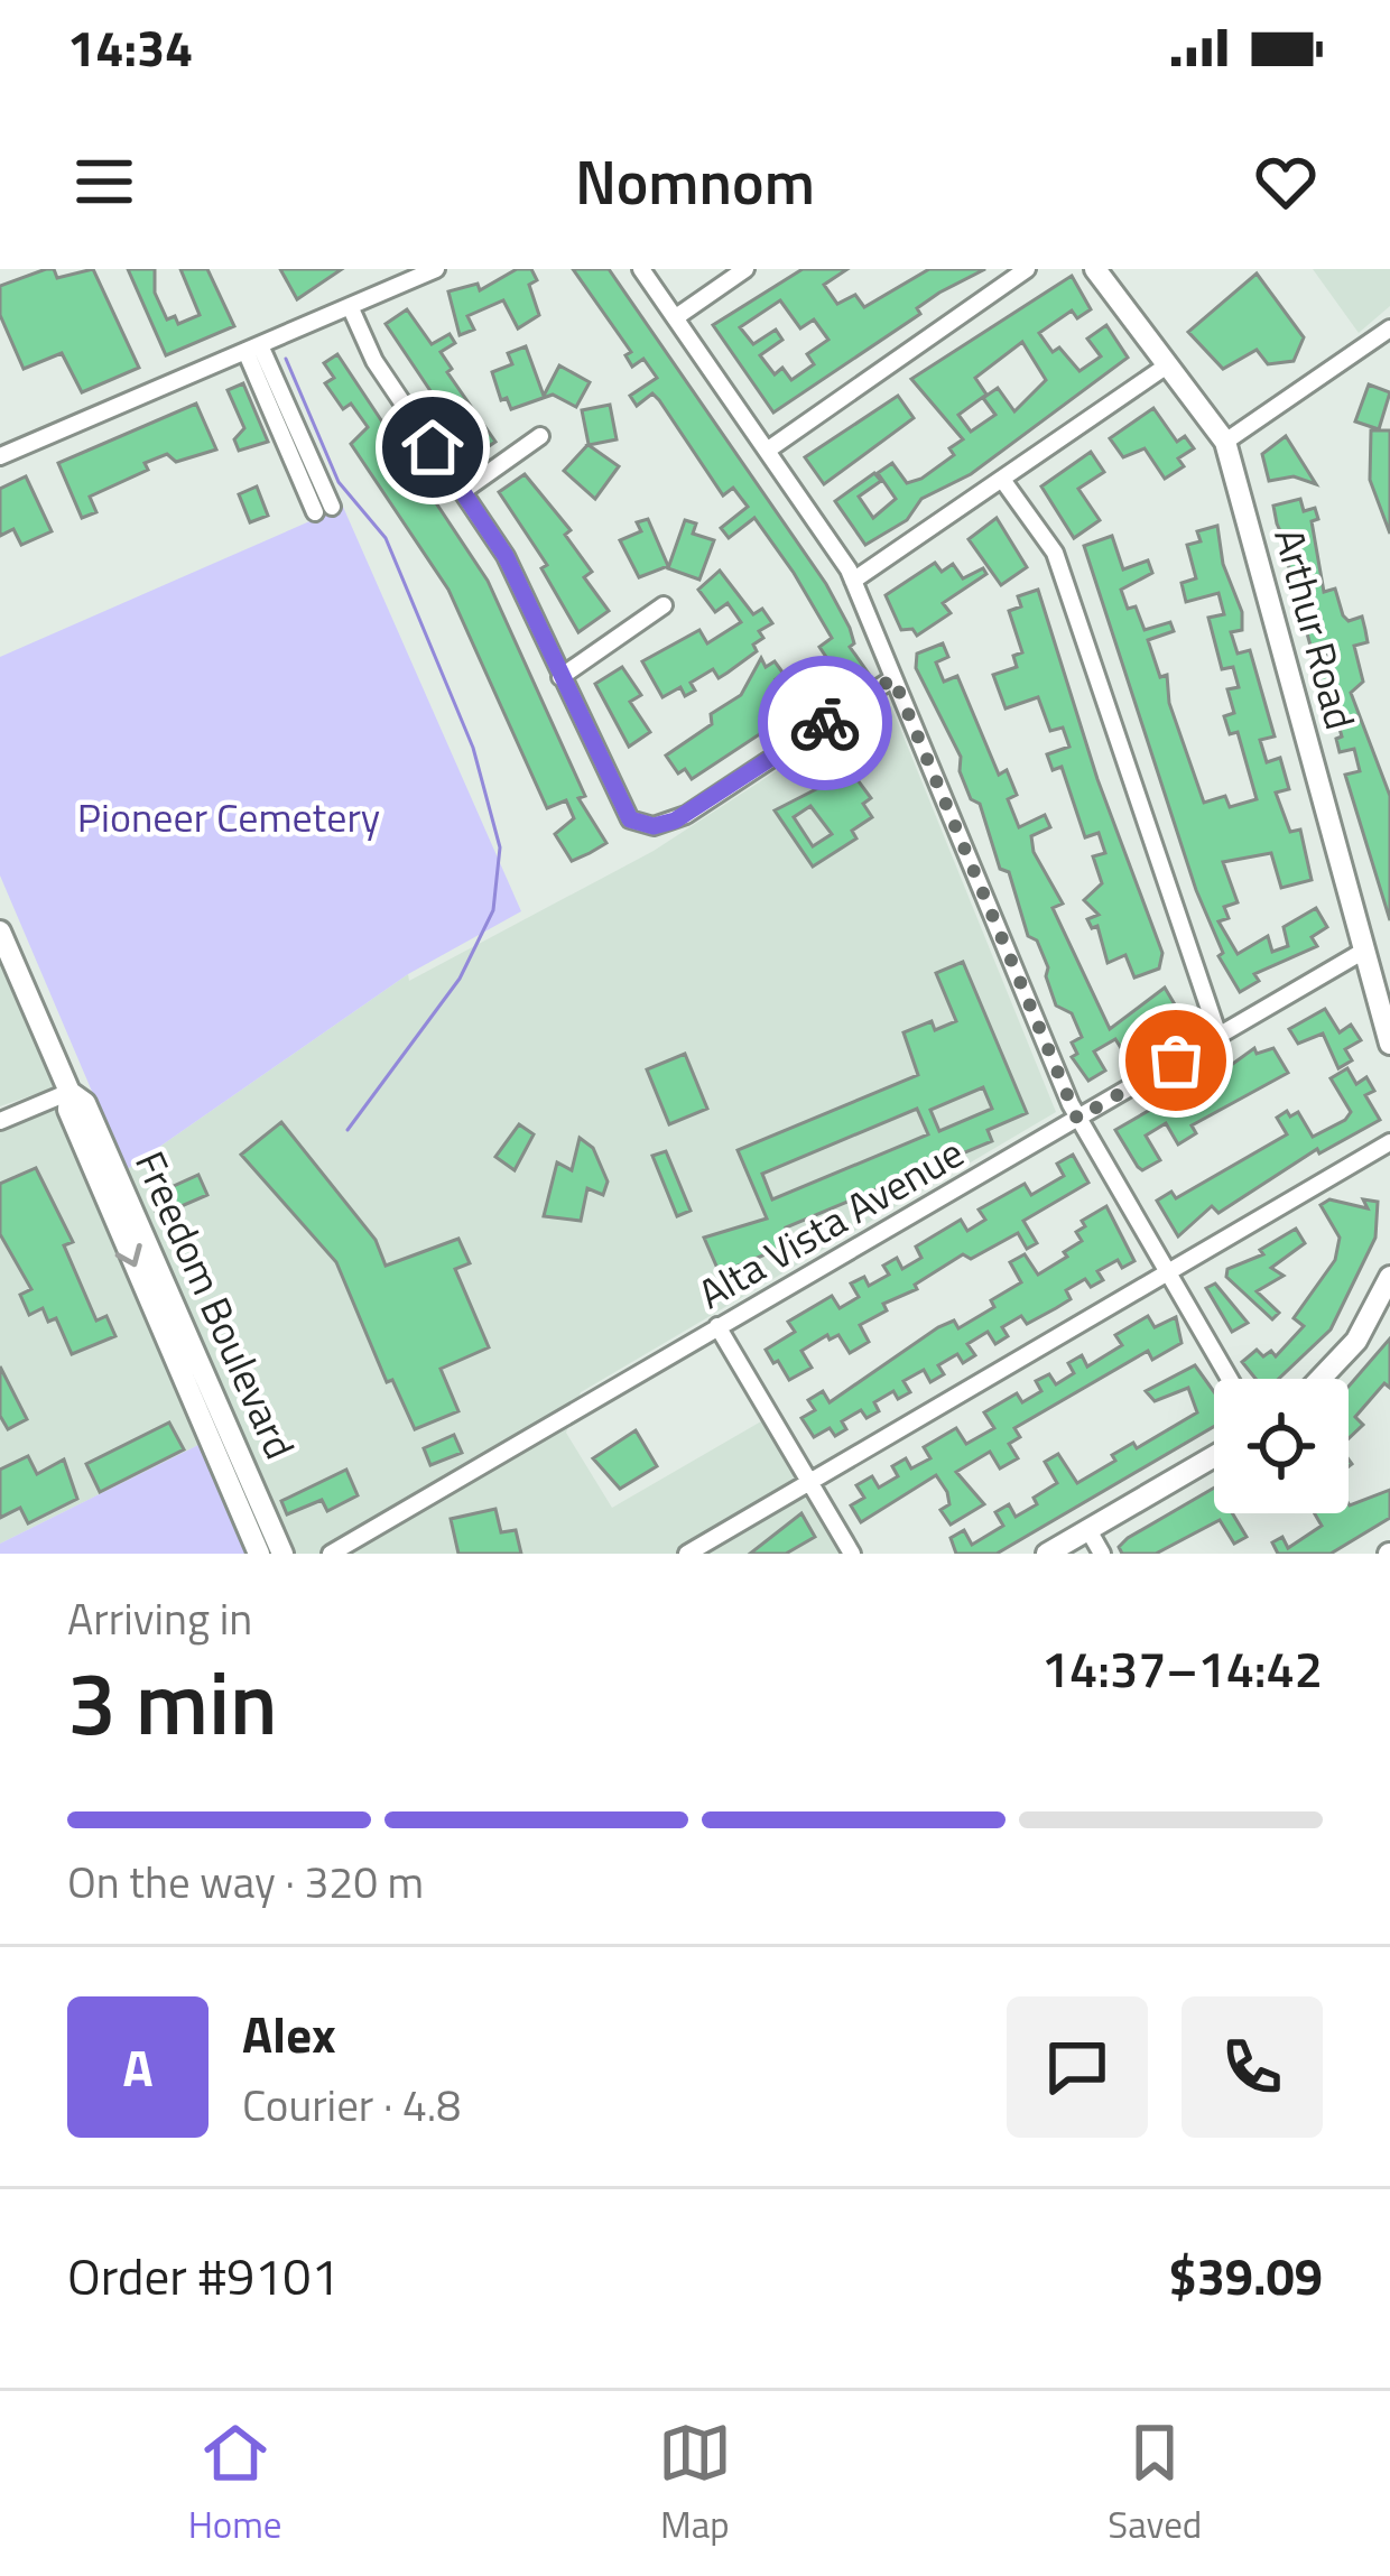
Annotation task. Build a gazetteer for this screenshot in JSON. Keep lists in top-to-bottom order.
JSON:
{
  "streets": {
    "street": ["Arthur Road", "Alta Vista Avenue", "Freedom Boulevard"]
  },
  "crossings": [
    ["Arthur Road", "Alta Vista Avenue"]
  ],
  "parks": ["Pioneer Cemetery"],
  "page": {
    "status": "14:34",
    "header": "Nomnom",
    "heading": ["3 min", "Arriving in", "14:37–14:42"],
    "panel": [
      "Alex",
      "Courier · 4.8",
      "Order #9101",
      "$39.09"
    ],
    "bar": "On the way · 320 m",
    "round": "A",
    "tabs": ["Home", "Map", "Saved"]
  }
}
